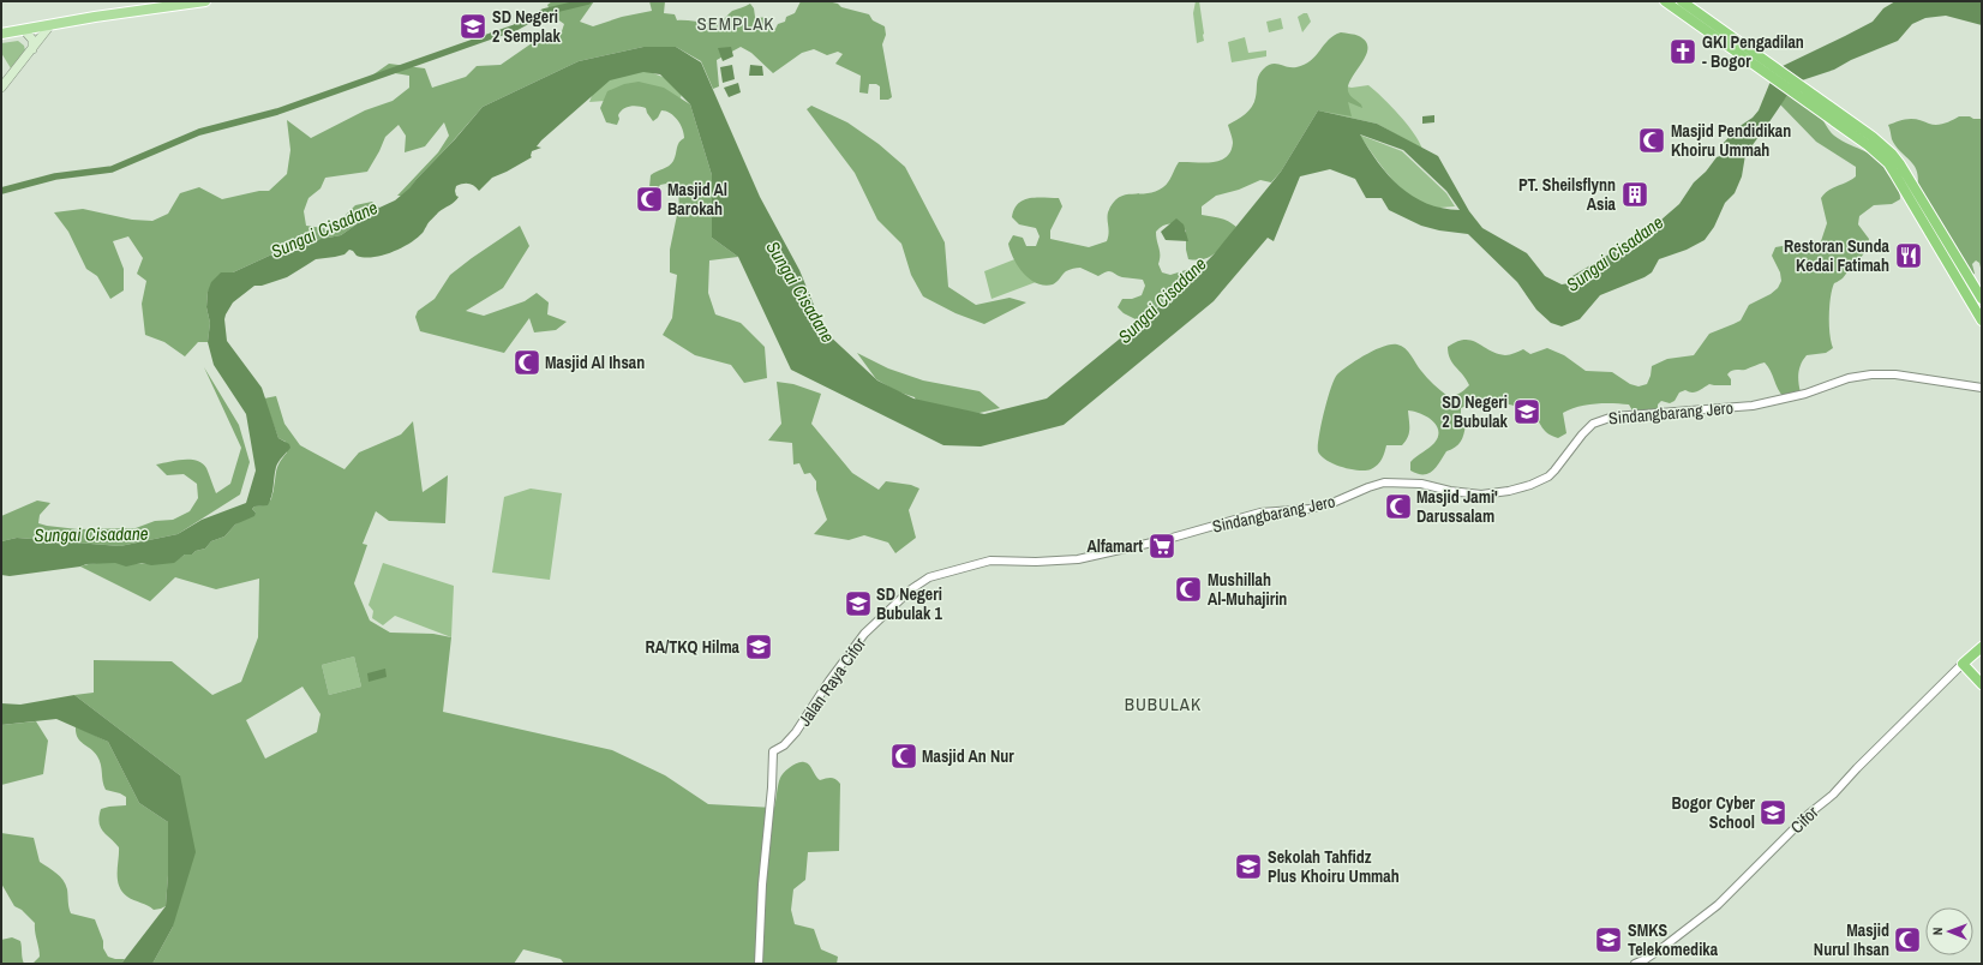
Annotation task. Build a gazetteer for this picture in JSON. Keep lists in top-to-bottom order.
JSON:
{
  "streets": {
    "street": ["Sindangbarang Jero", "Jalan Raya Cifor", "Cifor"]
  },
  "crossings": [
    ["Sindangbarang Jero", "Jalan Raya Cifor"]
  ],
  "districts": ["SEMPLAK", "BUBULAK"],
  "water": ["Sungai Cisadane"],
  "places": {
    "school or university": [
      "SD Negeri 2 Semplak",
      "SD Negeri 2 Bubulak",
      "SD Negeri Bubulak 1",
      "RA/TKQ Hilma",
      "Bogor Cyber School",
      "Sekolah Tahfidz Plus Khoiru Ummah",
      "SMKS Telekomedika"
    ],
    "church": ["GKI Pengadilan - Bogor"],
    "mosque": [
      "Masjid Pendidikan Khoiru Ummah",
      "Masjid Al Barokah",
      "Masjid Al Ihsan",
      "Masjid Jami' Darussalam",
      "Mushillah Al-Muhajirin",
      "Masjid An Nur",
      "Masjid Nurul Ihsan"
    ],
    "building": ["PT. Sheilsflynn Asia"],
    "restaurant": ["Restoran Sunda Kedai Fatimah"],
    "supermarket": ["Alfamart"]
  },
  "north": "left"
}
